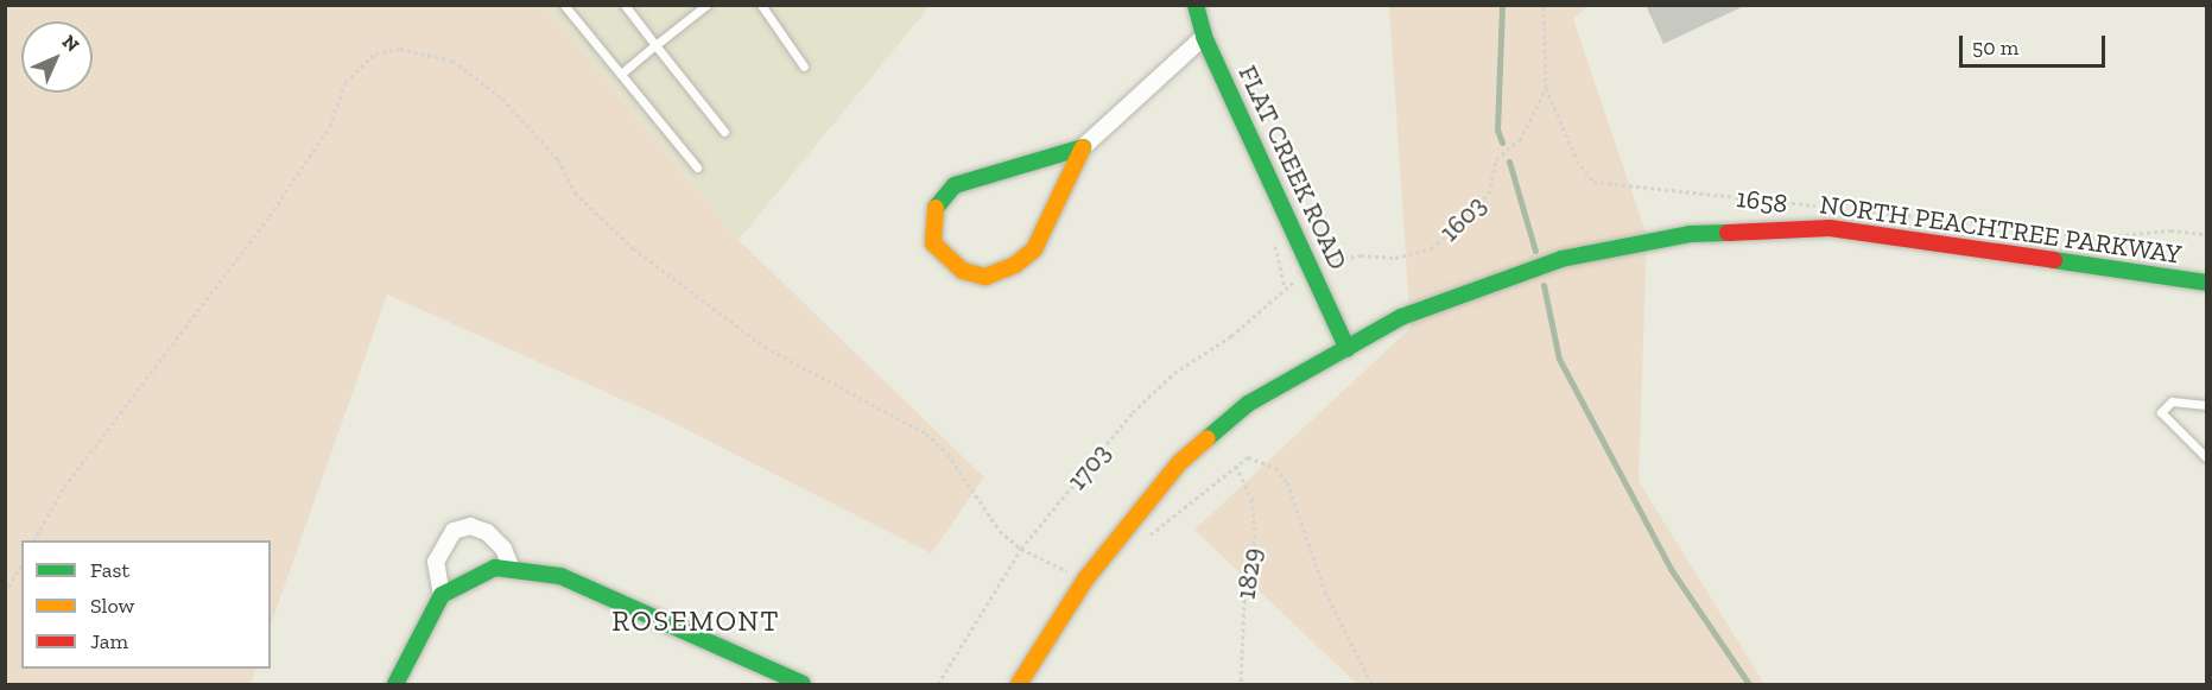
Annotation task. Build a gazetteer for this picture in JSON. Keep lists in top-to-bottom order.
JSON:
{
  "streets": {
    "street": ["FLAT CREEK ROAD", "NORTH PEACHTREE PARKWAY"],
    "path": [
      "1658",
      "1603",
      "1703",
      "1829"
    ]
  },
  "crossings": [
    ["FLAT CREEK ROAD", "1603"],
    ["FLAT CREEK ROAD", "NORTH PEACHTREE PARKWAY"],
    ["1658", "1603"],
    ["1603", "1703"]
  ],
  "districts": ["ROSEMONT"],
  "legend": ["Fast", "Slow", "Jam"],
  "scale_bar": "50 m",
  "north": "top right"
}
